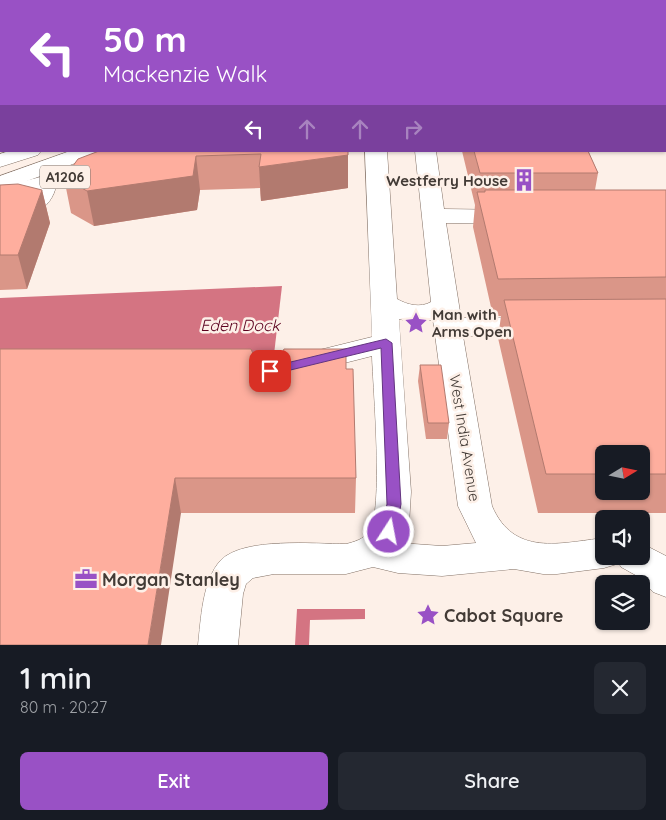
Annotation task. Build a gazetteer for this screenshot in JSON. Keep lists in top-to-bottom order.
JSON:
{
  "streets": {
    "street": ["A1206", "West India Avenue"]
  },
  "water": ["Eden Dock"],
  "places": {
    "building": ["Westferry House"],
    "place": ["Man with Arms Open", "Cabot Square"],
    "office": ["Morgan Stanley"]
  },
  "north": "right",
  "page": {
    "turn": ["50 m", "Mackenzie Walk"],
    "heading": ["1 min", "80 m · 20:27"],
    "buttons": ["Exit", "Share"]
  }
}
